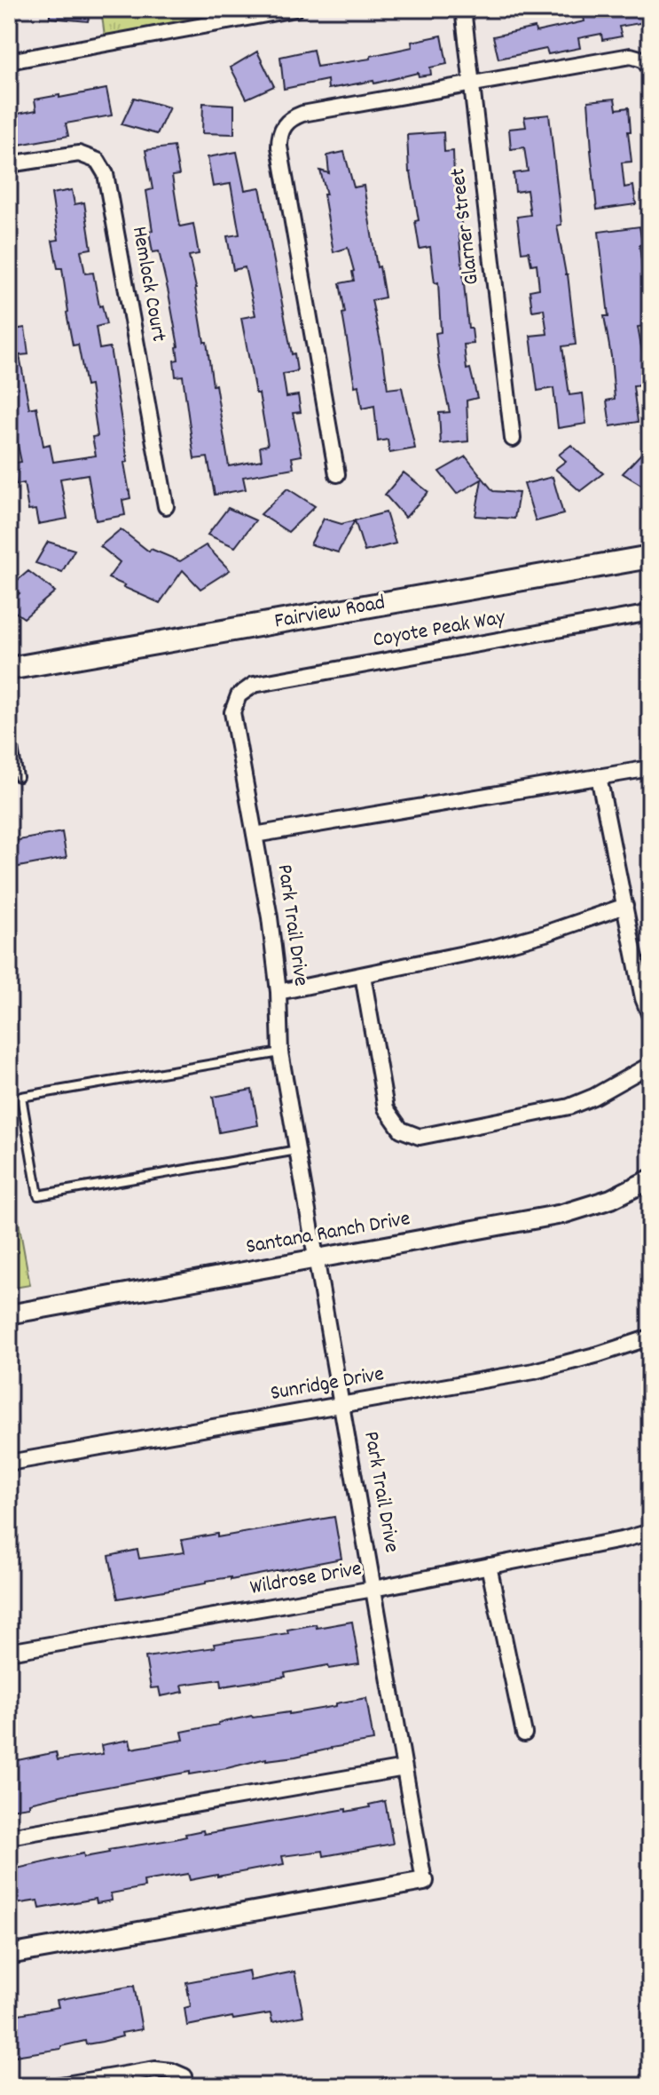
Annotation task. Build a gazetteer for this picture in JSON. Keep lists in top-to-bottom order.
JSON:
{
  "streets": {
    "main road": ["Fairview Road"],
    "street": [
      "Glarner Street",
      "Hemlock Court",
      "Coyote Peak Way",
      "Park Trail Drive",
      "Santana Ranch Drive",
      "Sunridge Drive",
      "Wildrose Drive"
    ]
  },
  "crossings": [
    ["Coyote Peak Way", "Park Trail Drive"],
    ["Park Trail Drive", "Santana Ranch Drive"],
    ["Park Trail Drive", "Sunridge Drive"],
    ["Park Trail Drive", "Wildrose Drive"]
  ]
}
